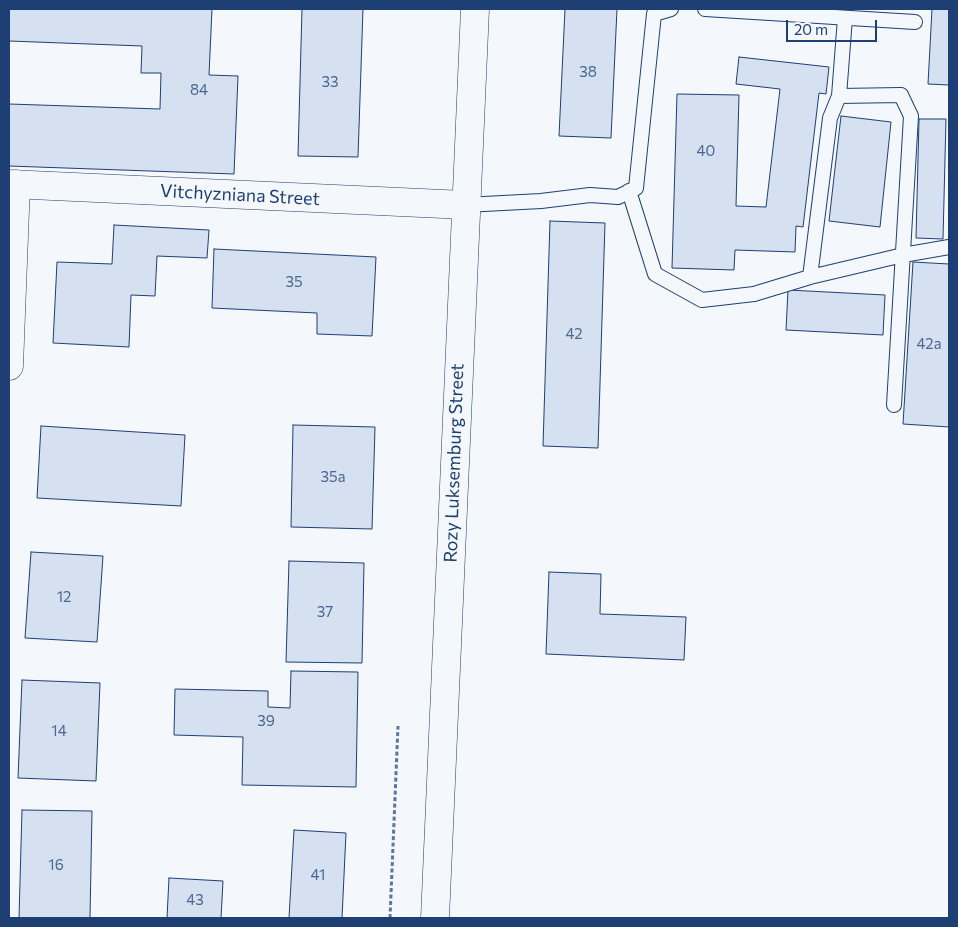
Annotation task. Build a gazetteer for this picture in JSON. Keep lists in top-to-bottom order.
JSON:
{
  "streets": {
    "street": ["Vitchyzniana Street", "Rozy Luksemburg Street"]
  },
  "crossings": [
    ["Vitchyzniana Street", "Rozy Luksemburg Street"]
  ],
  "house_numbers": [
    "38",
    "33",
    "84",
    "40",
    "35",
    "42",
    "42а",
    "35а",
    "12",
    "37",
    "39",
    "14",
    "16",
    "41",
    "43"
  ],
  "scale_bar": "20 m"
}
